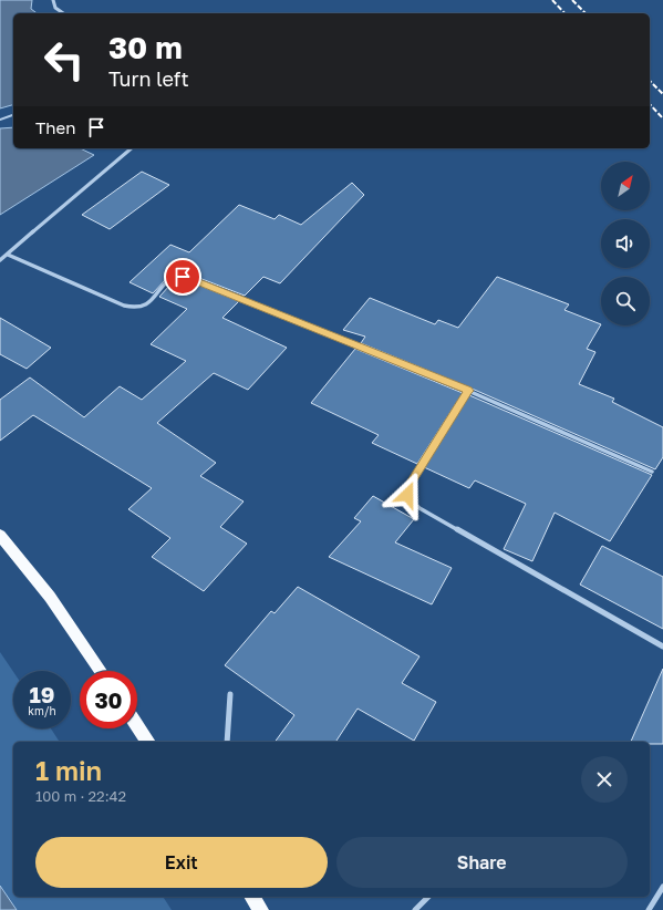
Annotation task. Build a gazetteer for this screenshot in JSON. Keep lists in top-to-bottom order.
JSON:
{
  "north": "top right",
  "page": {
    "turn": ["30 m", "Turn left"],
    "then": "Then",
    "speed": "19 km/h",
    "limit": "30",
    "heading": ["1 min", "100 m · 22:42"],
    "buttons": ["Exit", "Share"]
  }
}
